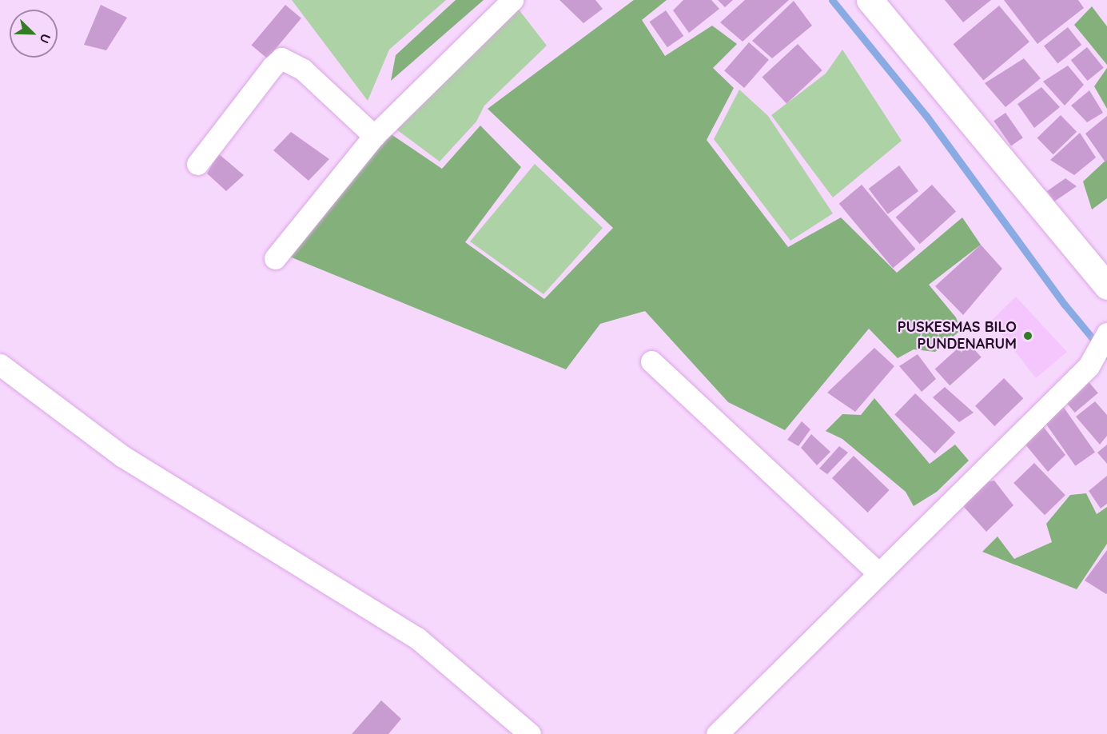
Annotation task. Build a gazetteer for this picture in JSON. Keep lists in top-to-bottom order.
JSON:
{
  "places": ["PUSKESMAS BILO PUNDENARUM"],
  "north": "bottom right"
}
